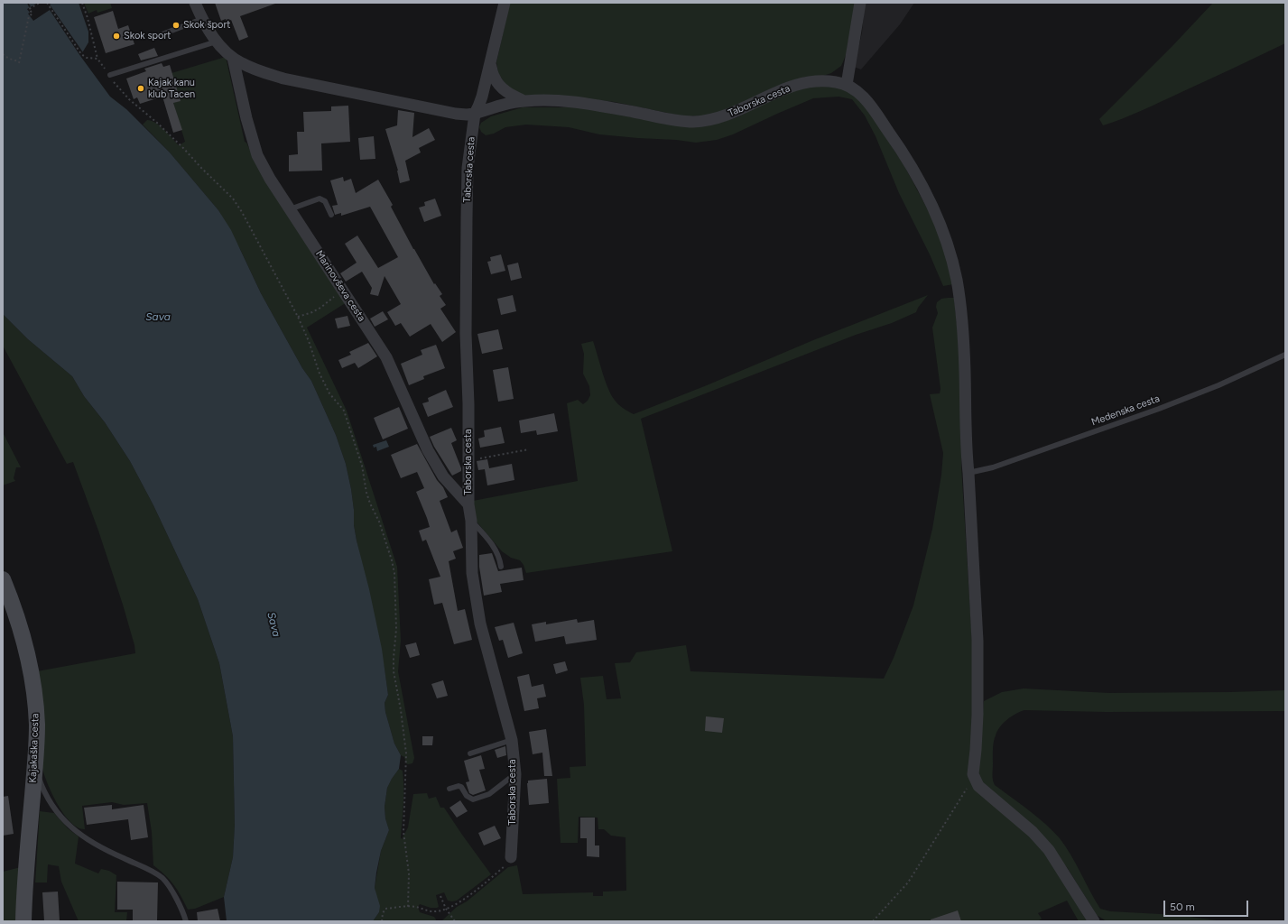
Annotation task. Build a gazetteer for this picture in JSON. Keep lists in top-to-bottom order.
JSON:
{
  "streets": {
    "street": ["Taborska cesta", "Marinovševa cesta", "Kajakaška cesta"],
    "lane": ["Medenska cesta"]
  },
  "crossings": [
    ["Taborska cesta", "Marinovševa cesta"]
  ],
  "water": ["Sava"],
  "places": ["Skok šport", "Skok sport", "Kajak kanu klub Tacen"],
  "scale_bar": "50 m"
}
